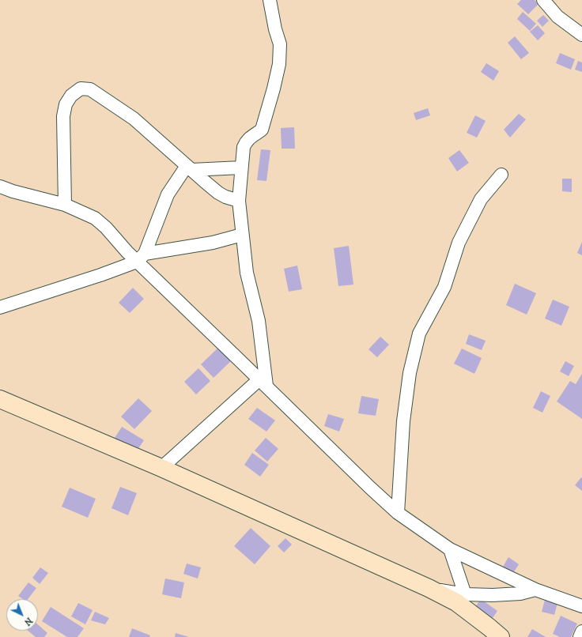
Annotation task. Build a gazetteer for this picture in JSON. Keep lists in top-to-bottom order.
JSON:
{
  "north": "bottom right"
}
